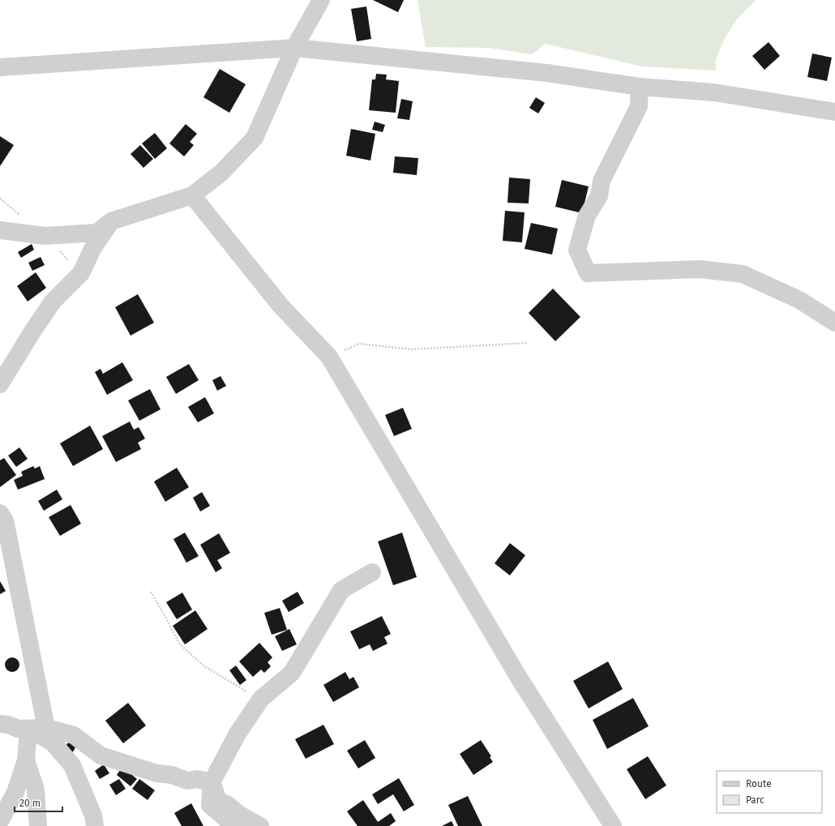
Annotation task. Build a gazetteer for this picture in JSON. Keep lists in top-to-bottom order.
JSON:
{
  "legend": ["Route", "Parc"],
  "scale_bar": "20 m"
}
